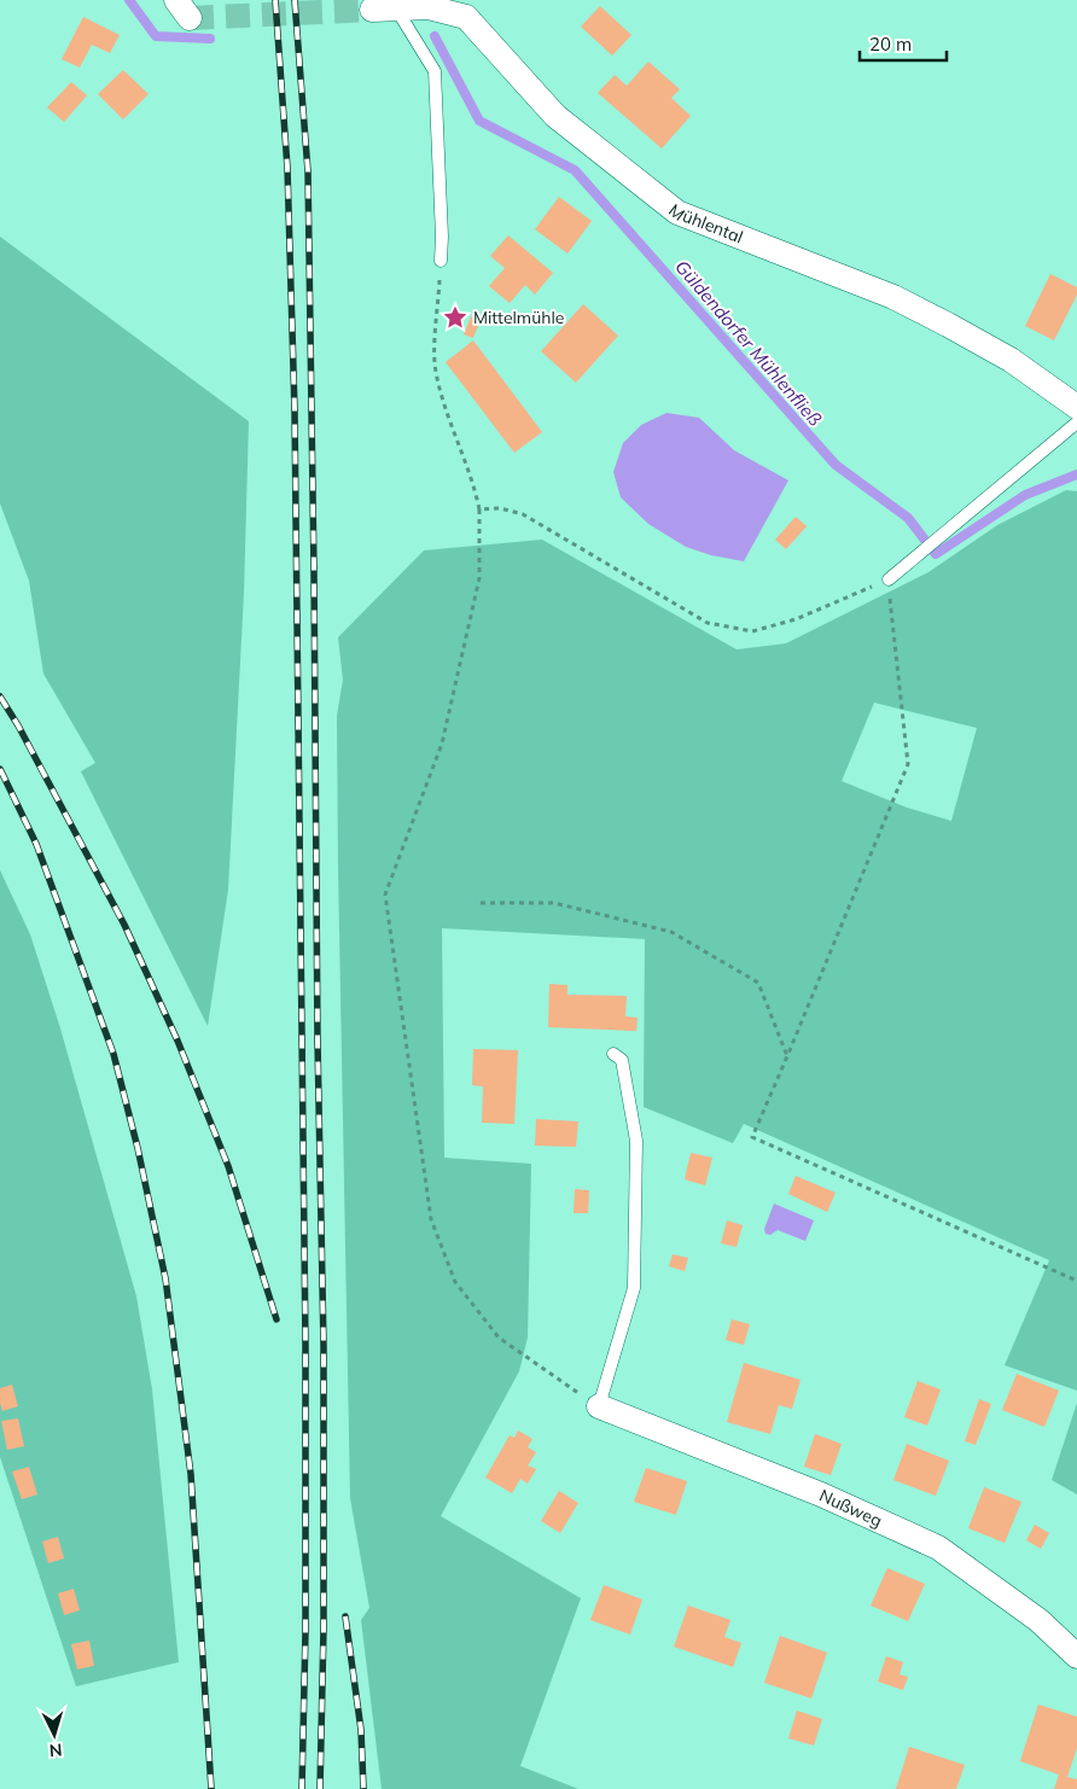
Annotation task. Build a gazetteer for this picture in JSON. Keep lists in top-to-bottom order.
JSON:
{
  "streets": {
    "street": ["Mühlental", "Nußweg"]
  },
  "water": ["Güldendorfer Mühlenfließ"],
  "places": {
    "place": ["Mittelmühle"]
  },
  "scale_bar": "20 m",
  "north": "bottom"
}
